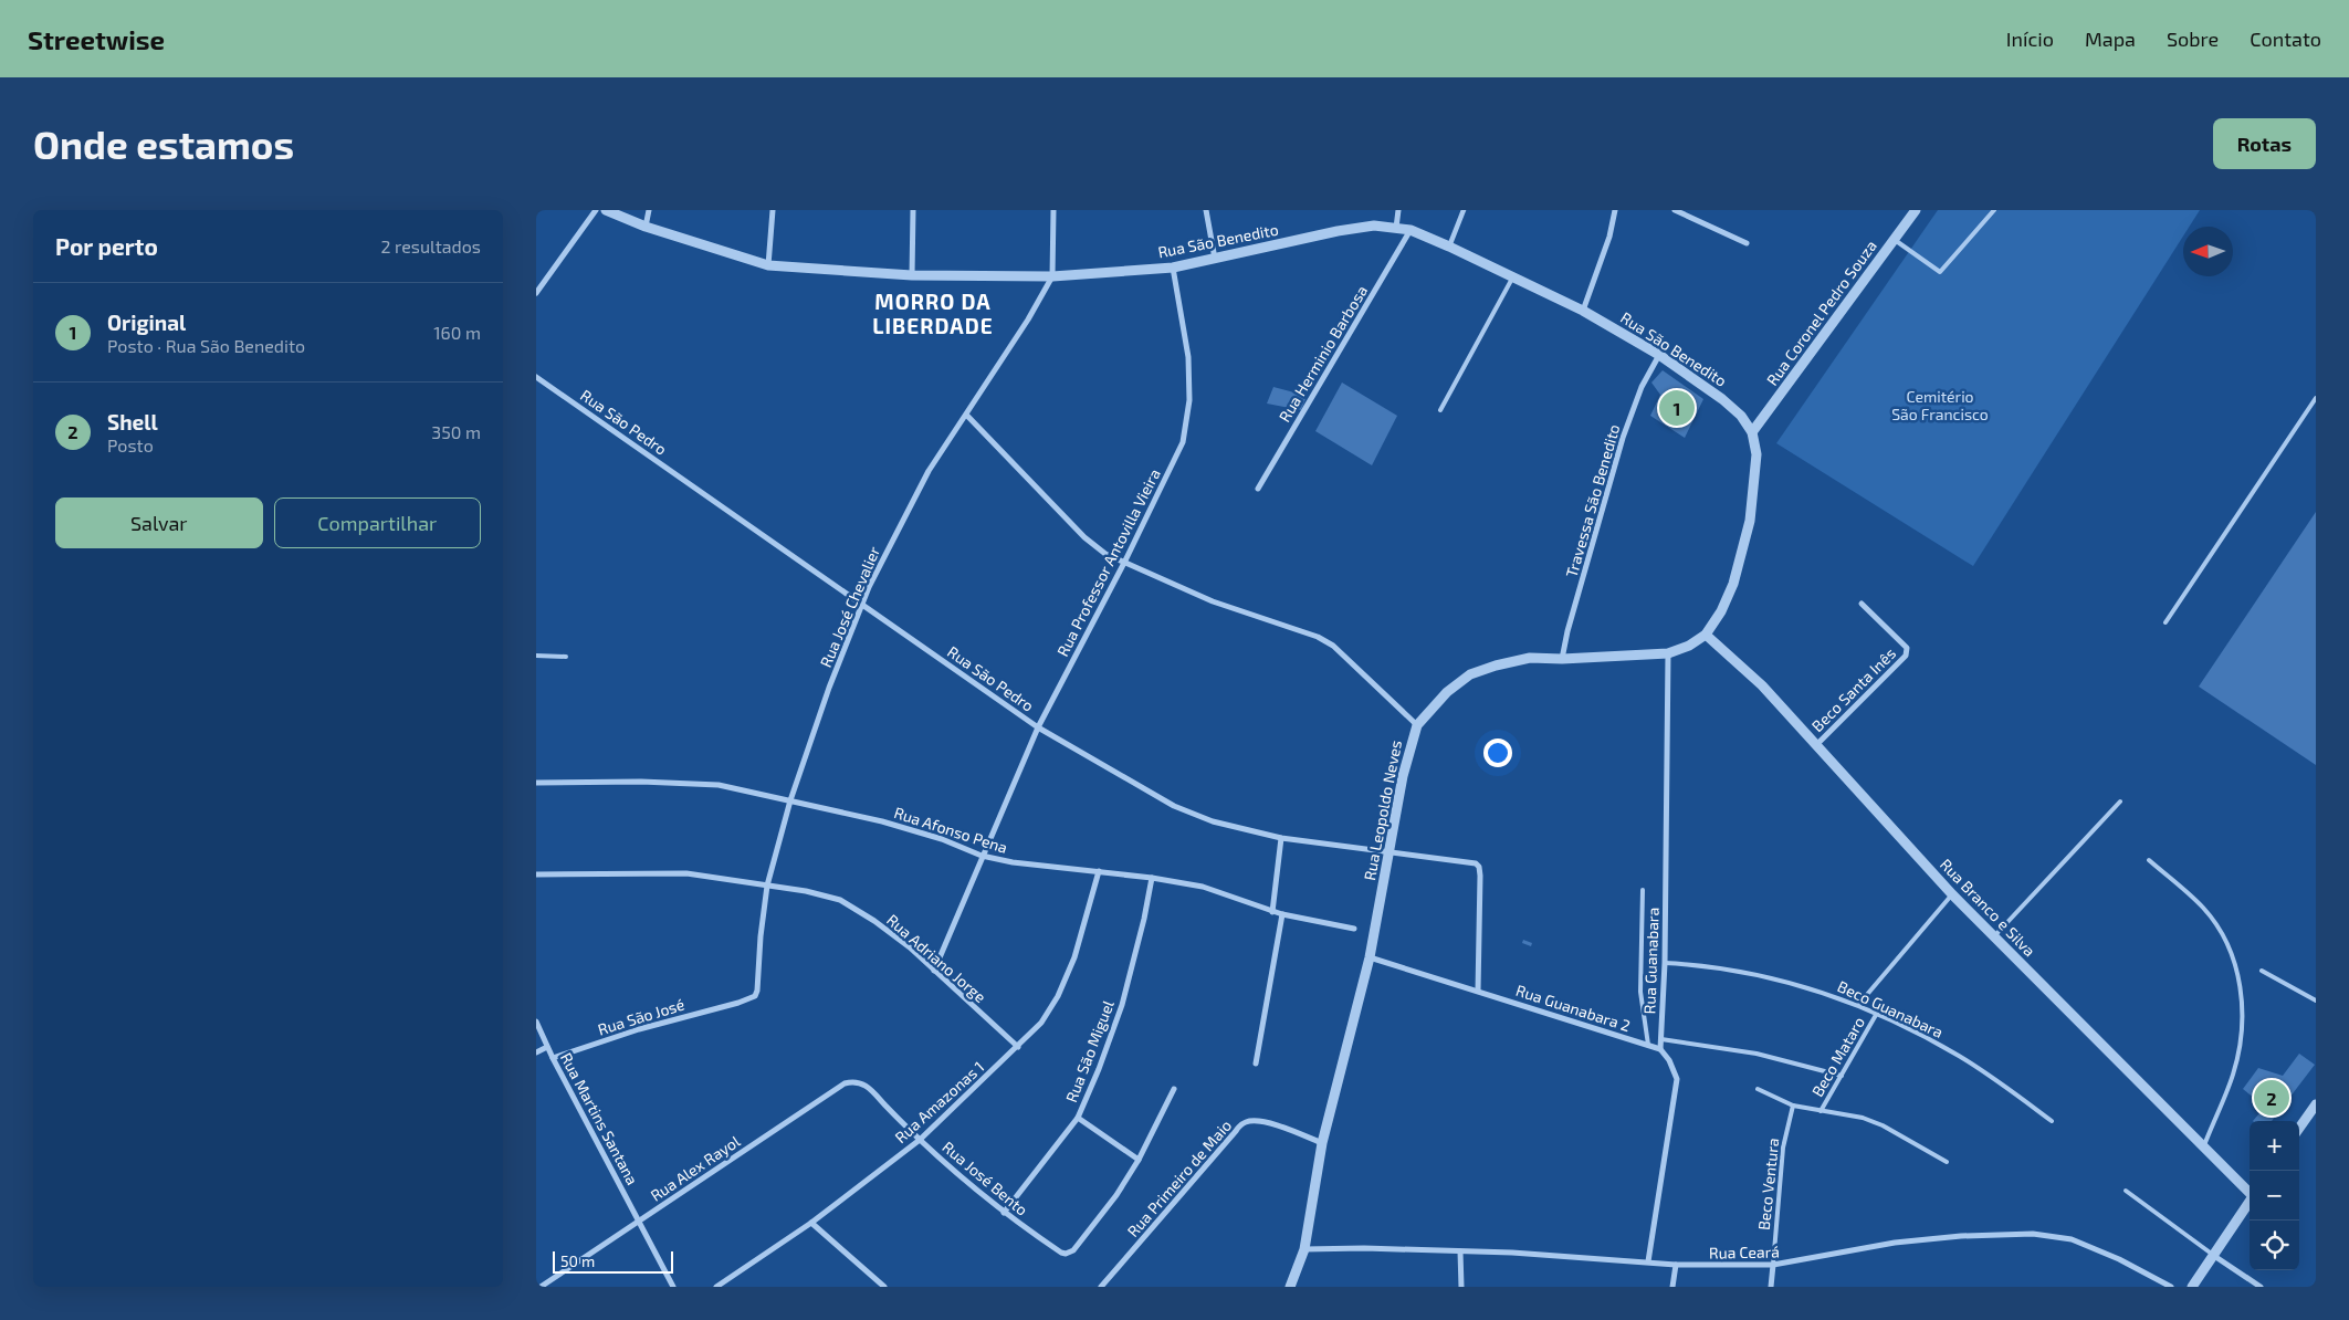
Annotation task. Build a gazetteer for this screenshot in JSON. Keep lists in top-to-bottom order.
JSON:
{
  "streets": {
    "street": [
      "Rua São Benedito",
      "Rua Coronel Pedro Souza",
      "Rua Herminio Barbosa",
      "Rua São Pedro",
      "Travessa São Benedito",
      "Rua Professor Antovilla Vieira",
      "Rua José Chevalier",
      "Beco Santa Inês",
      "Rua Leopoldo Neves",
      "Rua Afonso Pena",
      "Rua Branco e Silva",
      "Rua Adriano Jorge",
      "Rua Guanabara",
      "Rua Guanabara 2",
      "Rua São José",
      "Rua São Miguel",
      "Rua Amazonas 1",
      "Rua Martins Santana",
      "Rua Alex Rayol",
      "Rua José Bento",
      "Rua Primeiro de Maio",
      "Rua Ceará"
    ],
    "lane": ["Beco Guanabara", "Beco Mataro", "Beco Ventura"]
  },
  "crossings": [
    ["Rua São Benedito", "Rua Coronel Pedro Souza"],
    ["Rua São Benedito", "Rua Herminio Barbosa"],
    ["Rua São Benedito", "Travessa São Benedito"],
    ["Rua São Benedito", "Rua Professor Antovilla Vieira"],
    ["Rua São Benedito", "Rua José Chevalier"],
    ["Rua São Benedito", "Rua Leopoldo Neves"],
    ["Rua Coronel Pedro Souza", "Rua Leopoldo Neves"],
    ["Rua São Pedro", "Rua Professor Antovilla Vieira"],
    ["Rua São Pedro", "Rua José Chevalier"],
    ["Rua São Pedro", "Rua Leopoldo Neves"],
    ["Rua São Pedro", "Rua Guanabara 2"],
    ["Travessa São Benedito", "Rua Leopoldo Neves"],
    ["Rua Professor Antovilla Vieira", "Rua Afonso Pena"],
    ["Rua Professor Antovilla Vieira", "Rua Adriano Jorge"],
    ["Rua José Chevalier", "Rua Afonso Pena"],
    ["Rua José Chevalier", "Rua Adriano Jorge"],
    ["Rua José Chevalier", "Rua São José"],
    ["Beco Santa Inês", "Rua Branco e Silva"],
    ["Rua Leopoldo Neves", "Rua Branco e Silva"],
    ["Rua Leopoldo Neves", "Rua Guanabara"],
    ["Rua Leopoldo Neves", "Rua Guanabara 2"],
    ["Rua Leopoldo Neves", "Rua Primeiro de Maio"],
    ["Rua Leopoldo Neves", "Rua Ceará"],
    ["Rua Afonso Pena", "Rua São Miguel"],
    ["Rua Afonso Pena", "Rua Amazonas 1"],
    ["Rua Adriano Jorge", "Rua Amazonas 1"],
    ["Rua Guanabara", "Rua Guanabara 2"],
    ["Rua Guanabara", "Beco Guanabara"],
    ["Beco Guanabara", "Beco Mataro"],
    ["Rua São José", "Rua Martins Santana"],
    ["Rua São Miguel", "Rua José Bento"],
    ["Rua Amazonas 1", "Rua José Bento"],
    ["Rua Martins Santana", "Rua Alex Rayol"],
    ["Rua Alex Rayol", "Rua José Bento"],
    ["Beco Ventura", "Rua Ceará"]
  ],
  "districts": ["MORRO DA LIBERDADE"],
  "parks": ["Cemitério São Francisco"],
  "scale_bar": "50 m",
  "north": "left",
  "page": {
    "header": "Streetwise",
    "nav": [
      "Início",
      "Mapa",
      "Sobre",
      "Contato"
    ],
    "buttons": [
      "Rotas",
      ["Salvar", "Compartilhar"]
    ],
    "title": "Onde estamos",
    "heading": ["Por perto", "2 resultados"],
    "list": [
      {
        "mark": "1",
        "name": "Original",
        "note": "Posto · Rua São Benedito",
        "value": "160 m"
      },
      {
        "mark": "2",
        "name": "Shell",
        "note": "Posto",
        "value": "350 m"
      }
    ],
    "pins": ["1", "2"],
    "map_buttons": ["+", "−"],
    "scale": "50 m"
  }
}
